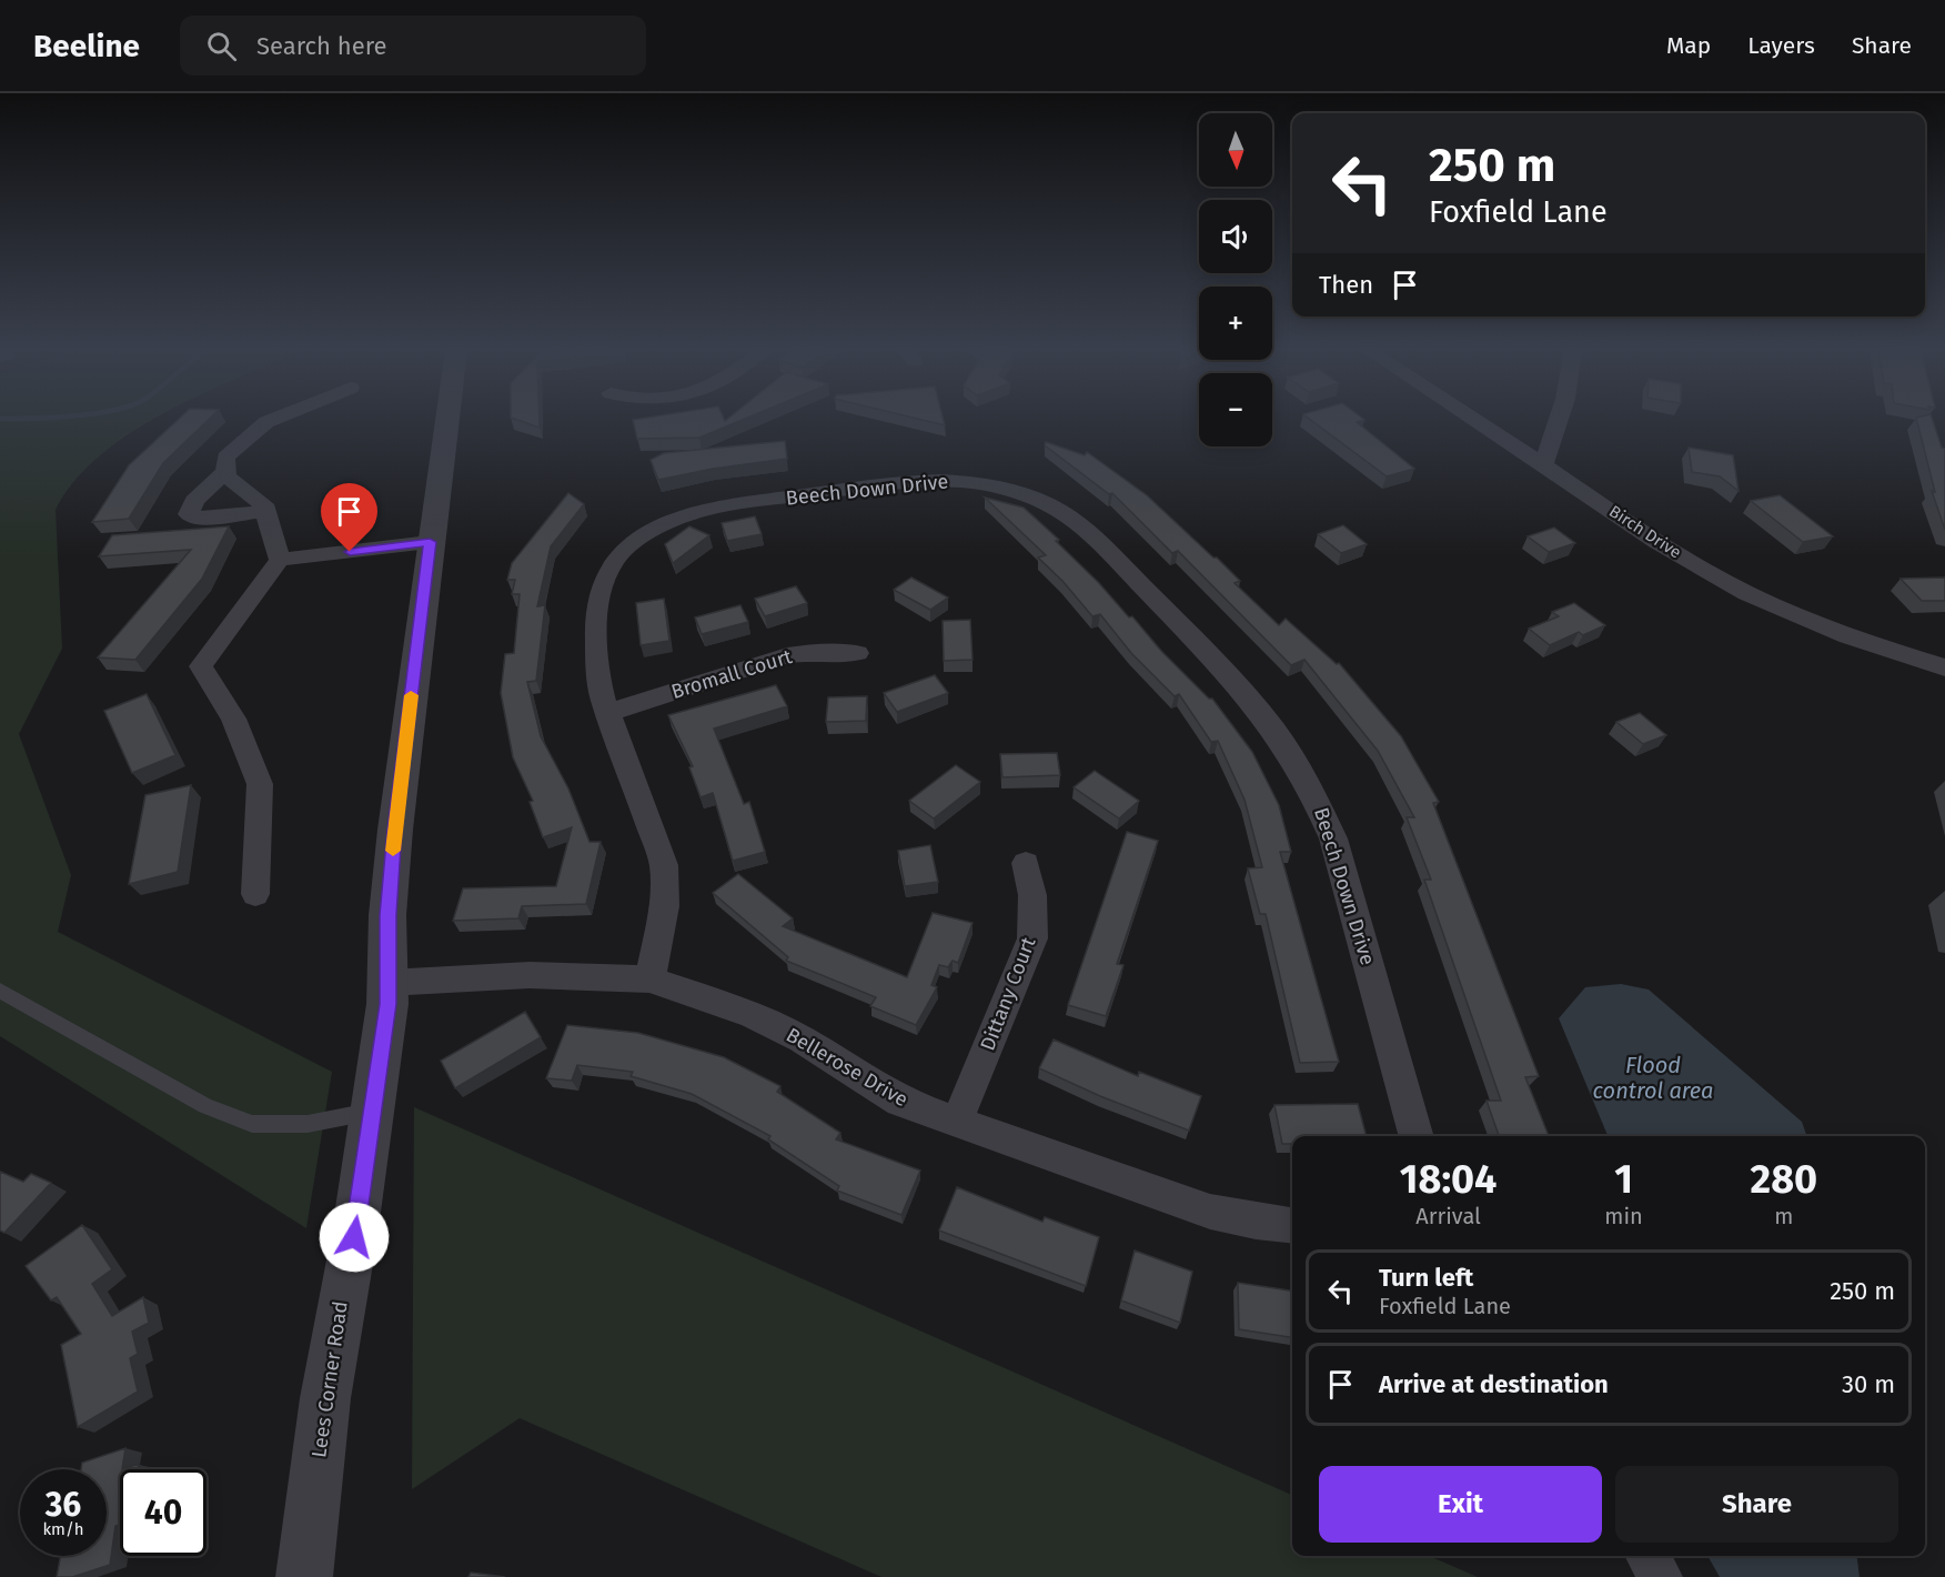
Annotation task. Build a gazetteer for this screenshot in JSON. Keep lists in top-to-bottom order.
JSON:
{
  "streets": {
    "street": [
      "Beech Down Drive",
      "Birch Drive",
      "Bromall Court",
      "Dittany Court",
      "Bellerose Drive",
      "Lees Corner Road"
    ]
  },
  "crossings": [
    ["Beech Down Drive", "Bromall Court"],
    ["Beech Down Drive", "Bellerose Drive"],
    ["Dittany Court", "Bellerose Drive"],
    ["Bellerose Drive", "Lees Corner Road"]
  ],
  "water": ["Flood control area"],
  "north": "bottom",
  "page": {
    "header": "Beeline",
    "search": "Search here",
    "nav": ["Map", "Layers", "Share"],
    "map_buttons": ["+", "−"],
    "turn": ["250 m", "Foxfield Lane"],
    "then": "Then",
    "eta": [
      "18:04",
      "Arrival",
      "1",
      "min",
      "280",
      "m"
    ],
    "list": [
      {
        "name": "Turn left",
        "note": "Foxfield Lane",
        "value": "250 m"
      },
      {
        "name": "Arrive at destination",
        "value": "30 m"
      }
    ],
    "buttons": ["Exit", "Share"],
    "speed": "36 km/h",
    "limit": "40"
  }
}
